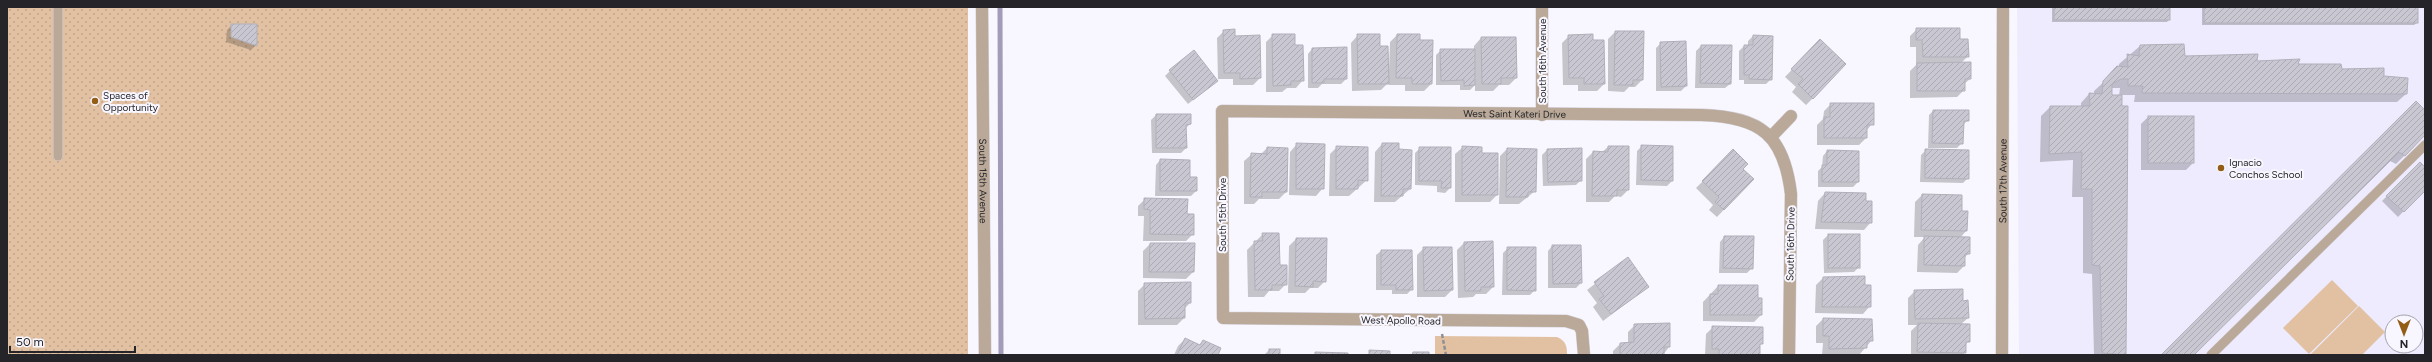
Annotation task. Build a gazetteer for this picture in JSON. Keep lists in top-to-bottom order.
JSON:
{
  "streets": {
    "street": [
      "South 16th Avenue",
      "West Saint Kateri Drive",
      "South 15th Avenue",
      "South 17th Avenue",
      "South 15th Drive",
      "South 16th Drive",
      "West Apollo Road"
    ]
  },
  "crossings": [
    ["South 16th Avenue", "West Saint Kateri Drive"],
    ["West Saint Kateri Drive", "South 15th Drive"],
    ["West Saint Kateri Drive", "South 16th Drive"],
    ["South 15th Drive", "West Apollo Road"]
  ],
  "places": ["Spaces of Opportunity", "Ignacio Conchos School"],
  "scale_bar": "50 m",
  "north": "bottom"
}
